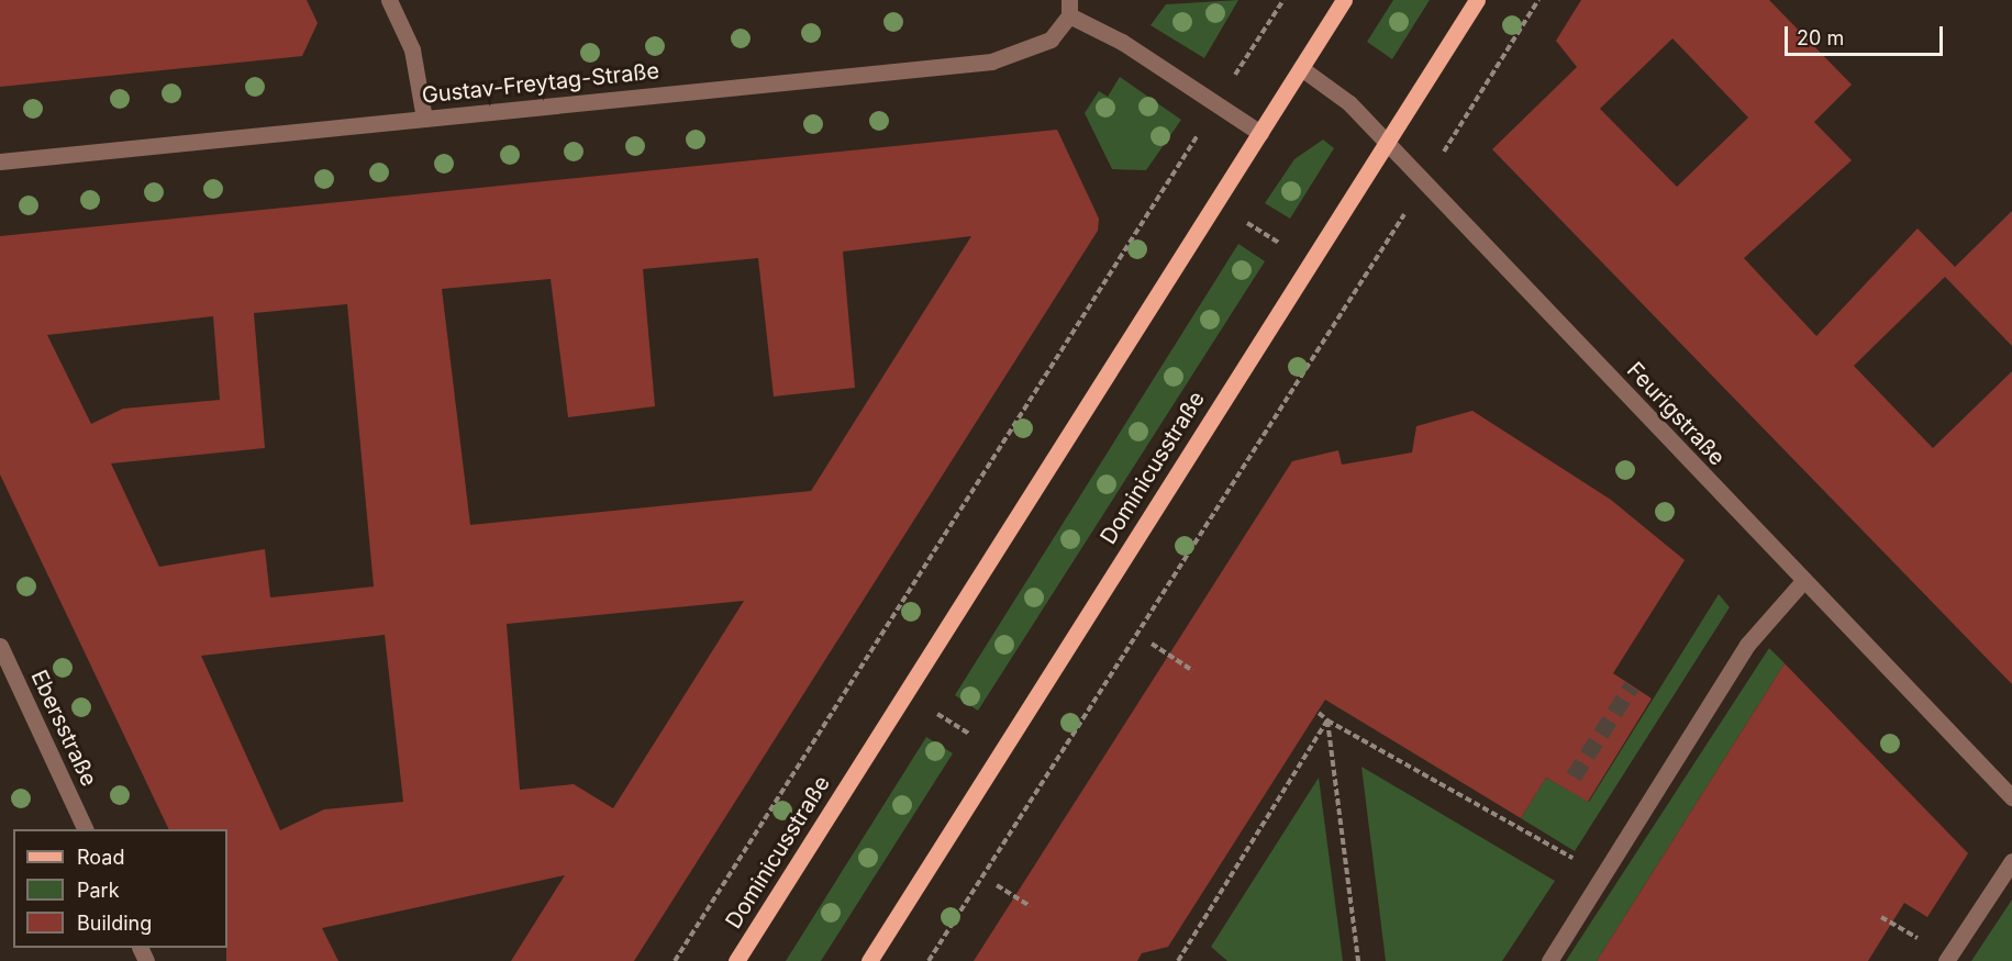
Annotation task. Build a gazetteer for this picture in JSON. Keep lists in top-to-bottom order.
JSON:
{
  "streets": {
    "main road": ["Dominicusstraße"],
    "street": ["Gustav-Freytag-Straße", "Feurigstraße", "Ebersstraße"]
  },
  "crossings": [
    ["Feurigstraße", "Dominicusstraße"]
  ],
  "legend": ["Road", "Park", "Building"],
  "scale_bar": "20 m"
}
